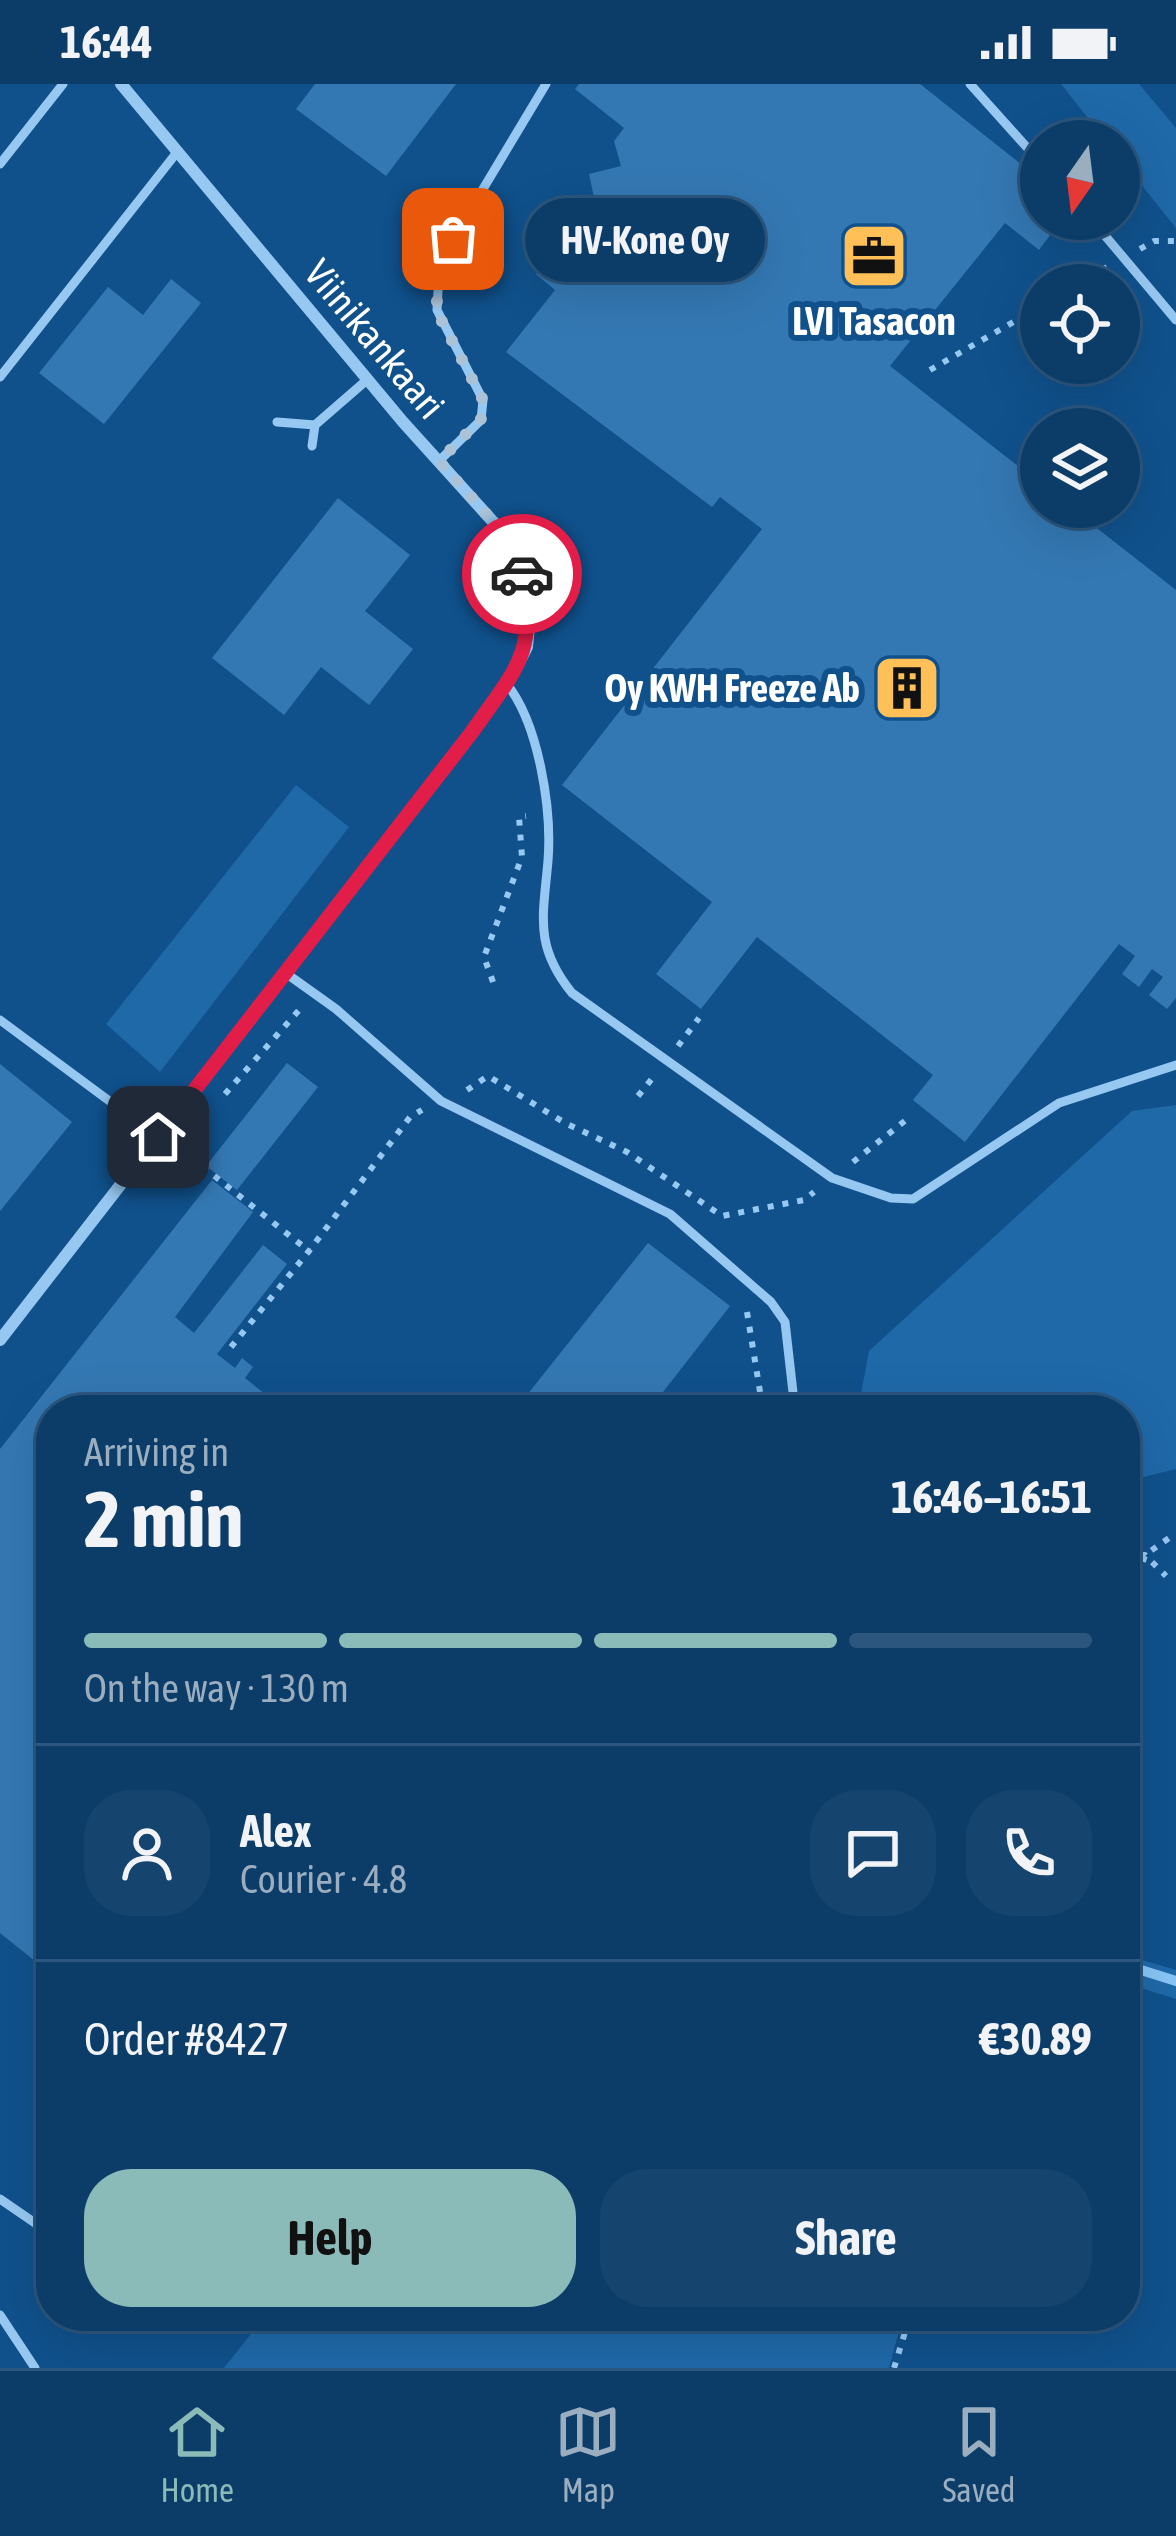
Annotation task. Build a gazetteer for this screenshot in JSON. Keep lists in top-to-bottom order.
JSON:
{
  "streets": {
    "street": ["Viinikankaari"]
  },
  "places": {
    "other": ["HV-Kone Oy"],
    "office": ["LVI Tasacon"],
    "building": ["Oy KWH Freeze Ab"]
  },
  "north": "bottom",
  "page": {
    "status": "16:44",
    "bubble": "HV-Kone Oy",
    "heading": ["2 min", "Arriving in", "16:46–16:51"],
    "panel": [
      "Alex",
      "Courier · 4.8",
      "Order #8427",
      "€30.89"
    ],
    "bar": "On the way · 130 m",
    "buttons": ["Help", "Share"],
    "tabs": ["Home", "Map", "Saved"]
  }
}
